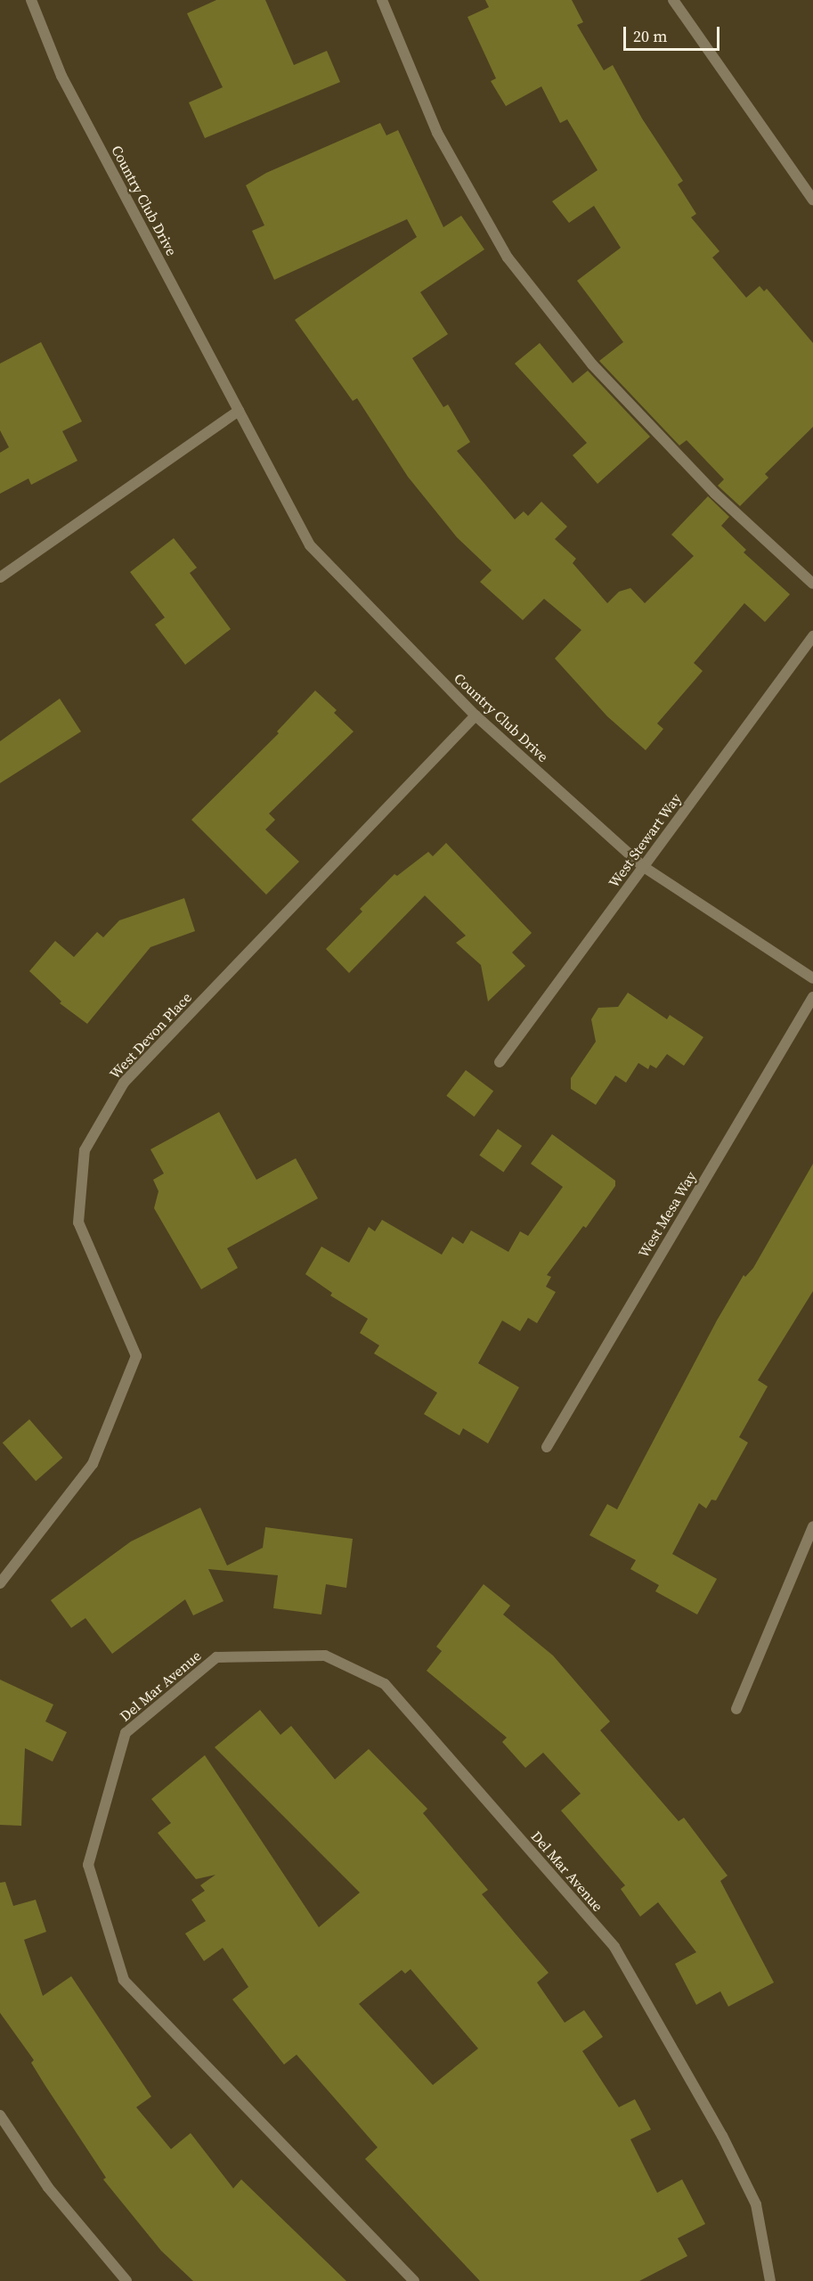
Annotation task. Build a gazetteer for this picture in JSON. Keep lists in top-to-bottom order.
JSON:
{
  "streets": {
    "street": [
      "Country Club Drive",
      "West Stewart Way",
      "West Devon Place",
      "West Mesa Way",
      "Del Mar Avenue"
    ]
  },
  "crossings": [
    ["Country Club Drive", "West Stewart Way"],
    ["Country Club Drive", "West Devon Place"]
  ],
  "scale_bar": "20 m"
}
